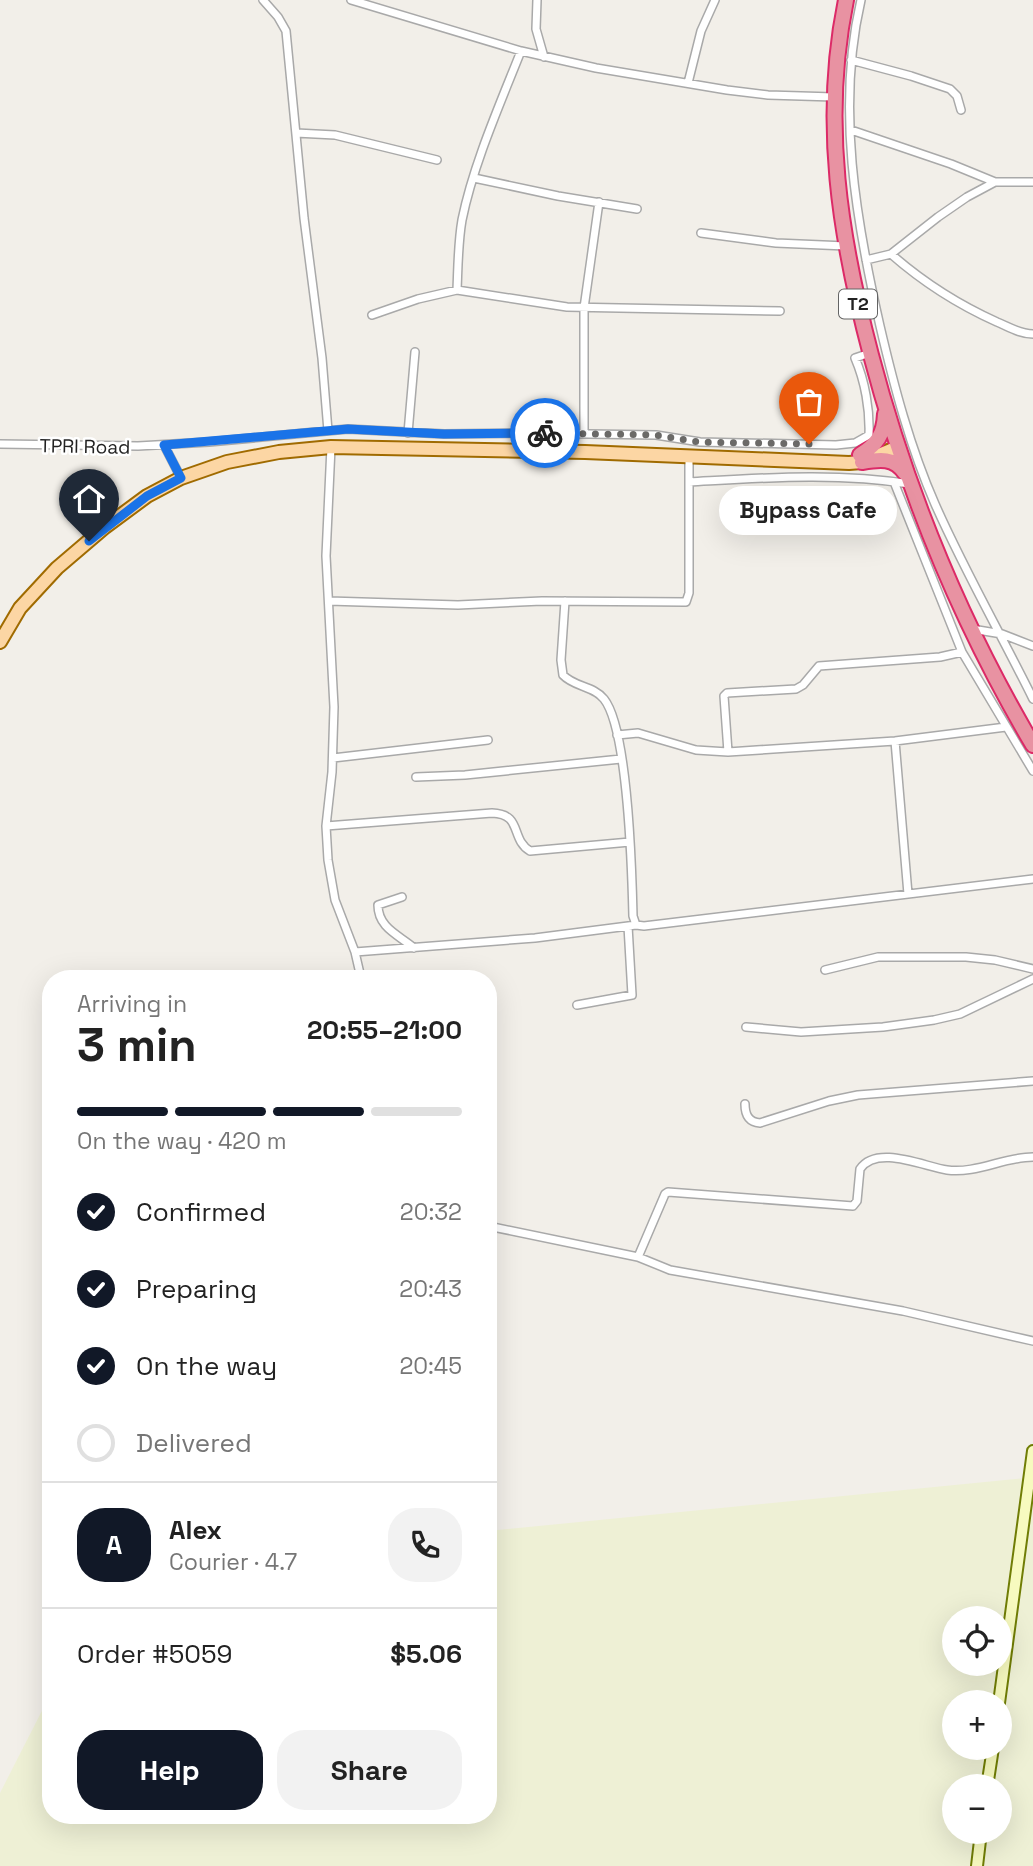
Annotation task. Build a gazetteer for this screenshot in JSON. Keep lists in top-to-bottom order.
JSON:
{
  "streets": {
    "highway": ["T2"],
    "street": ["TPRI Road"]
  },
  "crossings": [
    ["T2", "TPRI Road"]
  ],
  "places": ["Bypass Cafe"],
  "page": {
    "bubble": "Bypass Cafe",
    "heading": ["3 min", "Arriving in", "20:55–21:00"],
    "panel": [
      "Alex",
      "Courier · 4.7",
      "Order #5059",
      "$5.06"
    ],
    "bar": "On the way · 420 m",
    "list": [
      ["Confirmed", "20:32"],
      ["Preparing", "20:43"],
      ["On the way", "20:45"],
      "Delivered"
    ],
    "round": "A",
    "map_buttons": ["+", "−"],
    "buttons": ["Help", "Share"]
  }
}
